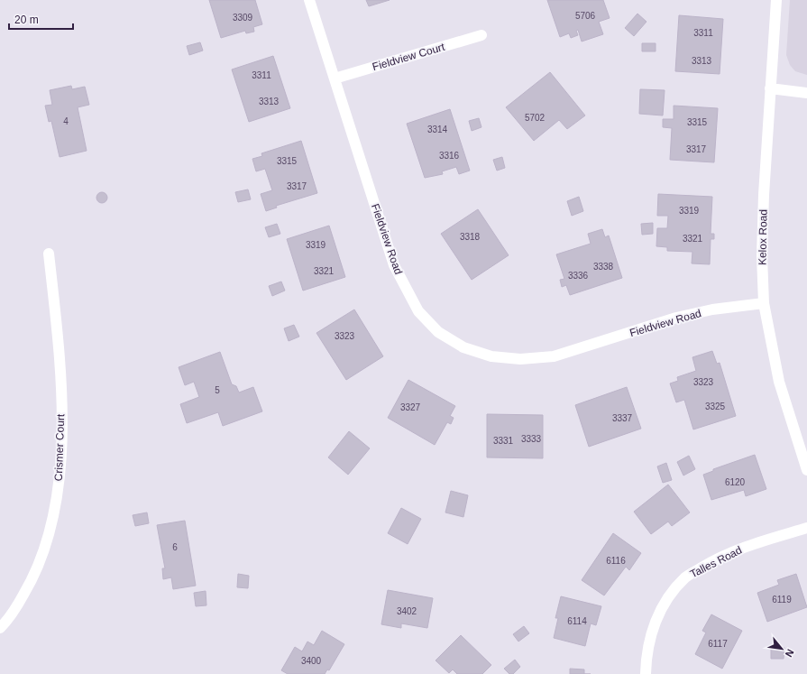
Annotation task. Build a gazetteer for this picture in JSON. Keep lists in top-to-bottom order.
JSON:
{
  "streets": {
    "street": [
      "Fieldview Court",
      "Kelox Road",
      "Fieldview Road",
      "Crismer Court",
      "Talles Road"
    ]
  },
  "crossings": [
    ["Fieldview Court", "Fieldview Road"],
    ["Kelox Road", "Fieldview Road"]
  ],
  "house_numbers": [
    "5706",
    "3309",
    "3311",
    "3313",
    "3311",
    "3313",
    "5702",
    "4",
    "3315",
    "3314",
    "3317",
    "3316",
    "3315",
    "3317",
    "3319",
    "3318",
    "3321",
    "3319",
    "3338",
    "3321",
    "3336",
    "3323",
    "3323",
    "5",
    "3325",
    "3327",
    "3337",
    "3333",
    "3331",
    "6120",
    "6",
    "6116",
    "6119",
    "3402",
    "6114",
    "6117",
    "3400"
  ],
  "scale_bar": "20 m",
  "north": "bottom right"
}
